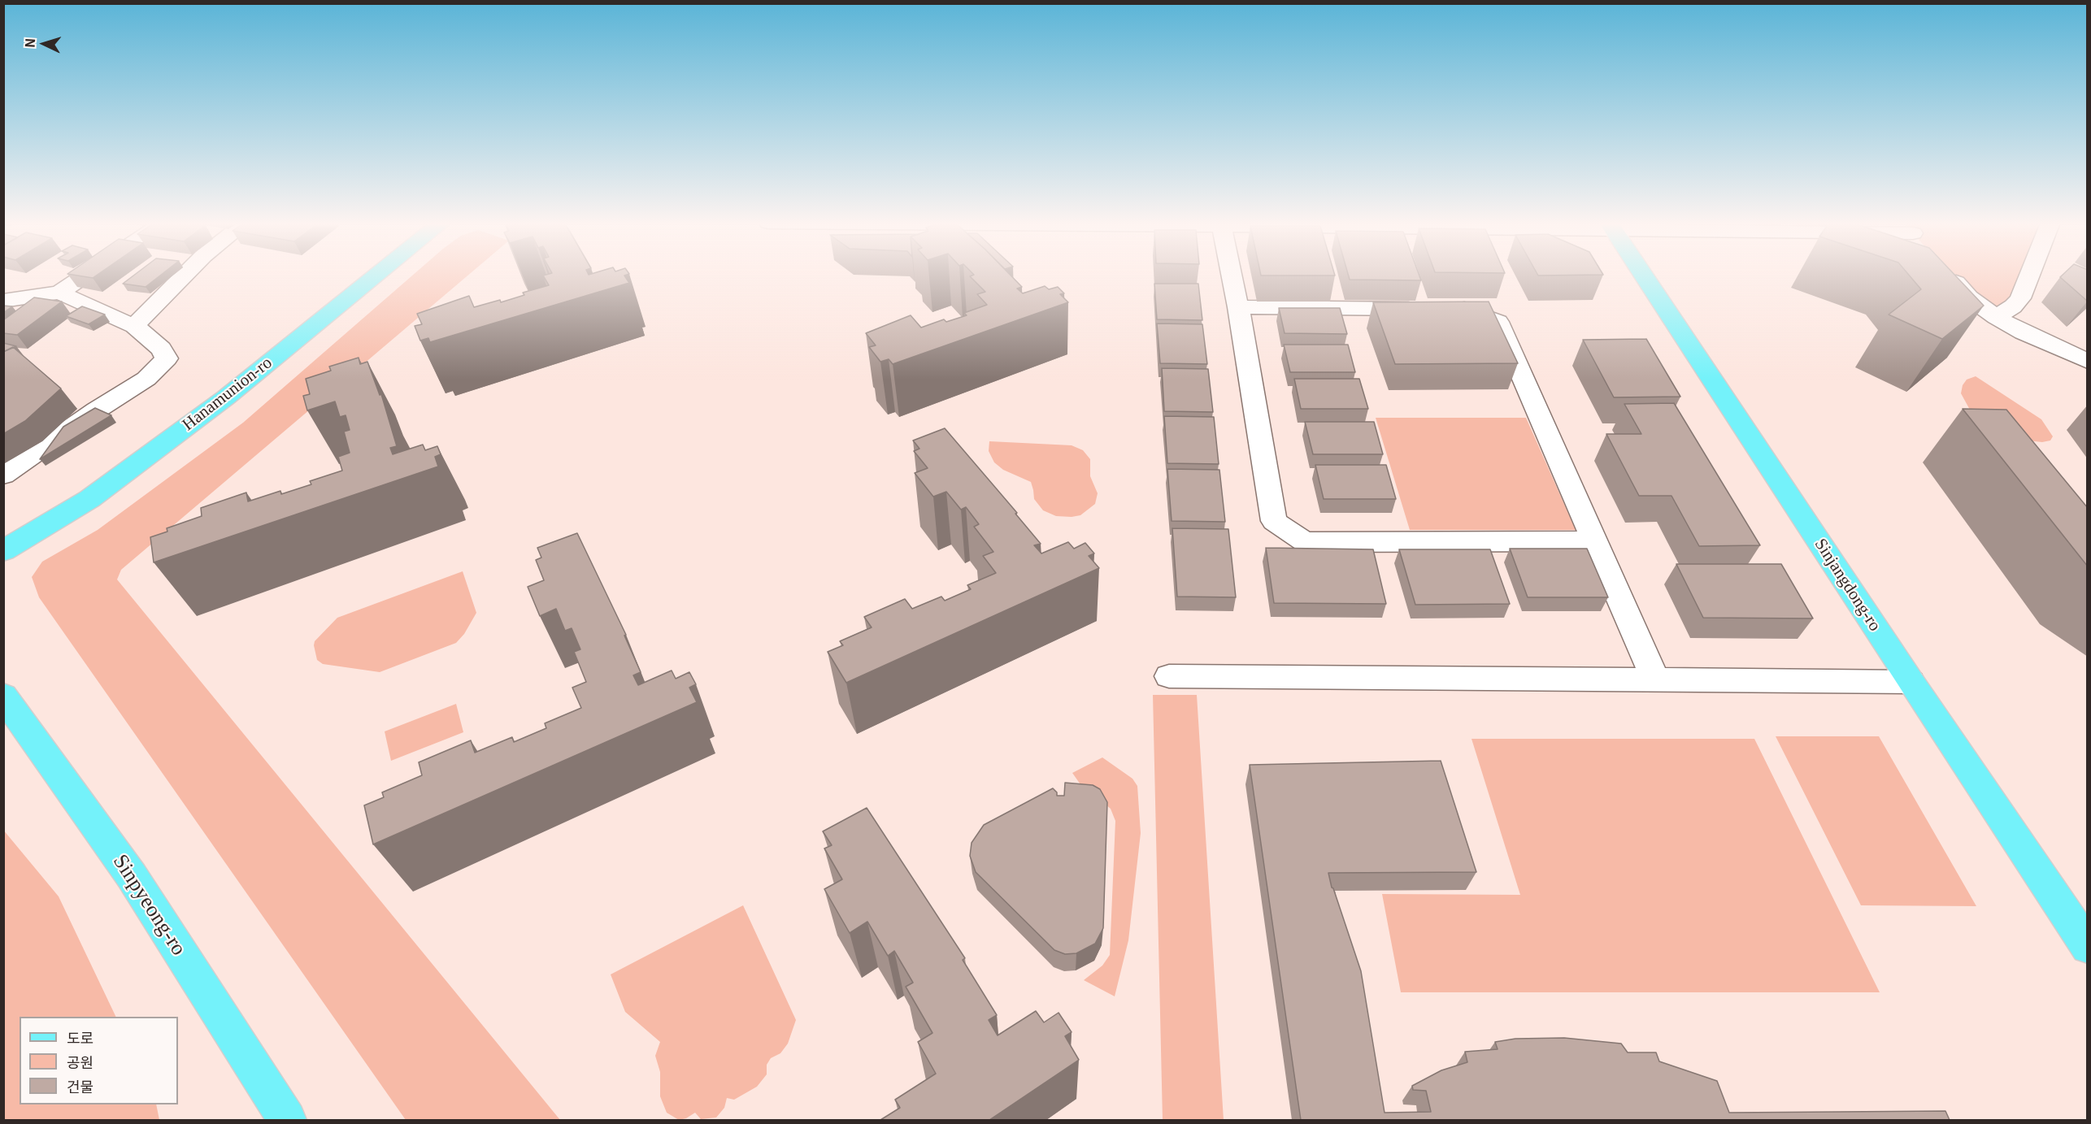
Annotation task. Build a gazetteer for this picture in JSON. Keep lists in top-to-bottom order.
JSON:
{
  "streets": {
    "main road": ["Hanamunion-ro", "Sinjangdong-ro", "Sinpyeong-ro"]
  },
  "legend": ["도로", "공원", "건물"],
  "north": "left"
}
